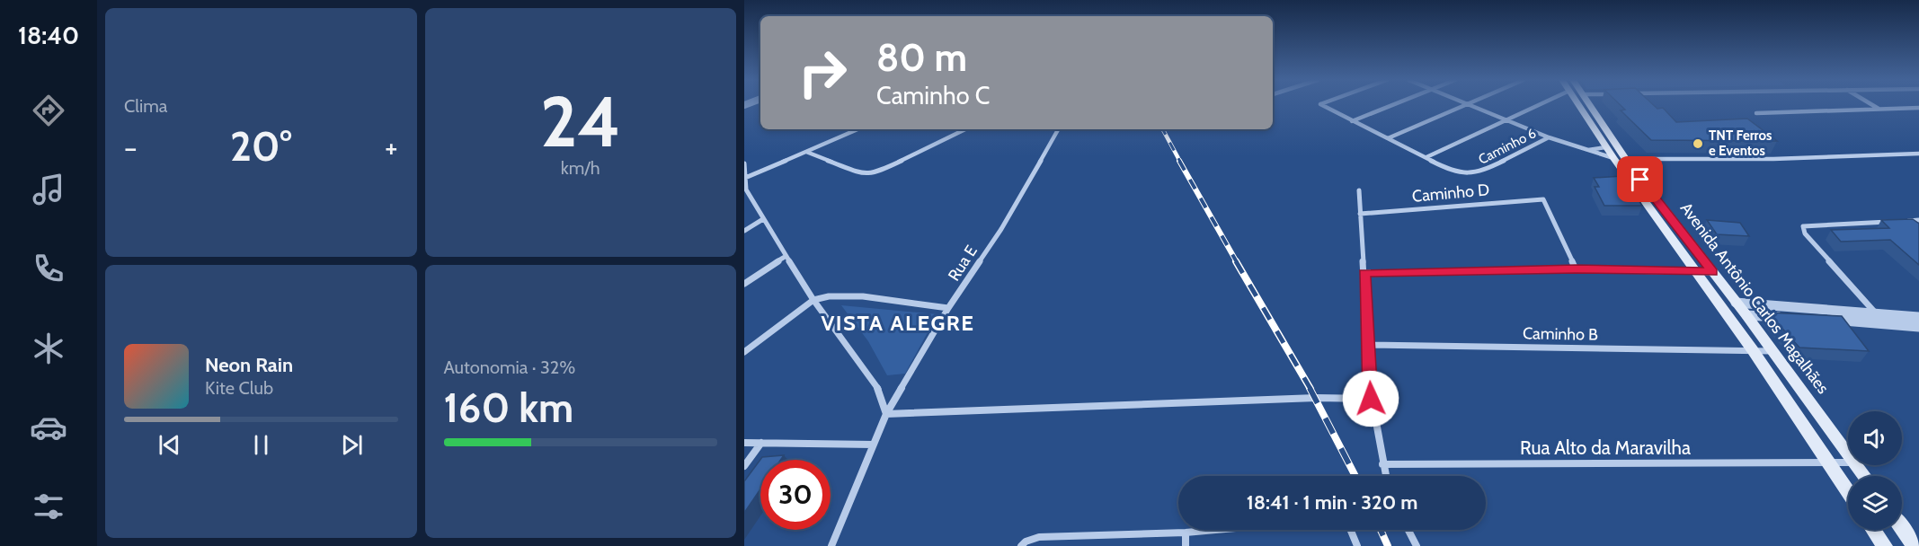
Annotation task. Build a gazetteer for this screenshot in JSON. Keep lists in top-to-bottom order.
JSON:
{
  "streets": {
    "main road": ["Avenida Antônio Carlos Magalhães"],
    "street": [
      "Caminho 6",
      "Caminho D",
      "Rua E",
      "Caminho B",
      "Rua Alto da Maravilha"
    ]
  },
  "crossings": [
    ["Avenida Antônio Carlos Magalhães", "Caminho B"],
    ["Avenida Antônio Carlos Magalhães", "Rua Alto da Maravilha"]
  ],
  "districts": ["VISTA ALEGRE"],
  "places": ["TNT Ferros e Eventos"],
  "page": {
    "tabs": "18:40",
    "tile": [
      "Clima",
      ["24", "km/h"],
      ["Autonomia · 32%", "160 km"]
    ],
    "turn": ["80 m", "Caminho C"],
    "heat": ["−", "20°", "+"],
    "song": ["Neon Rain", "Kite Club"],
    "limit": "30",
    "trip": "18:41 · 1 min · 320 m"
  }
}
